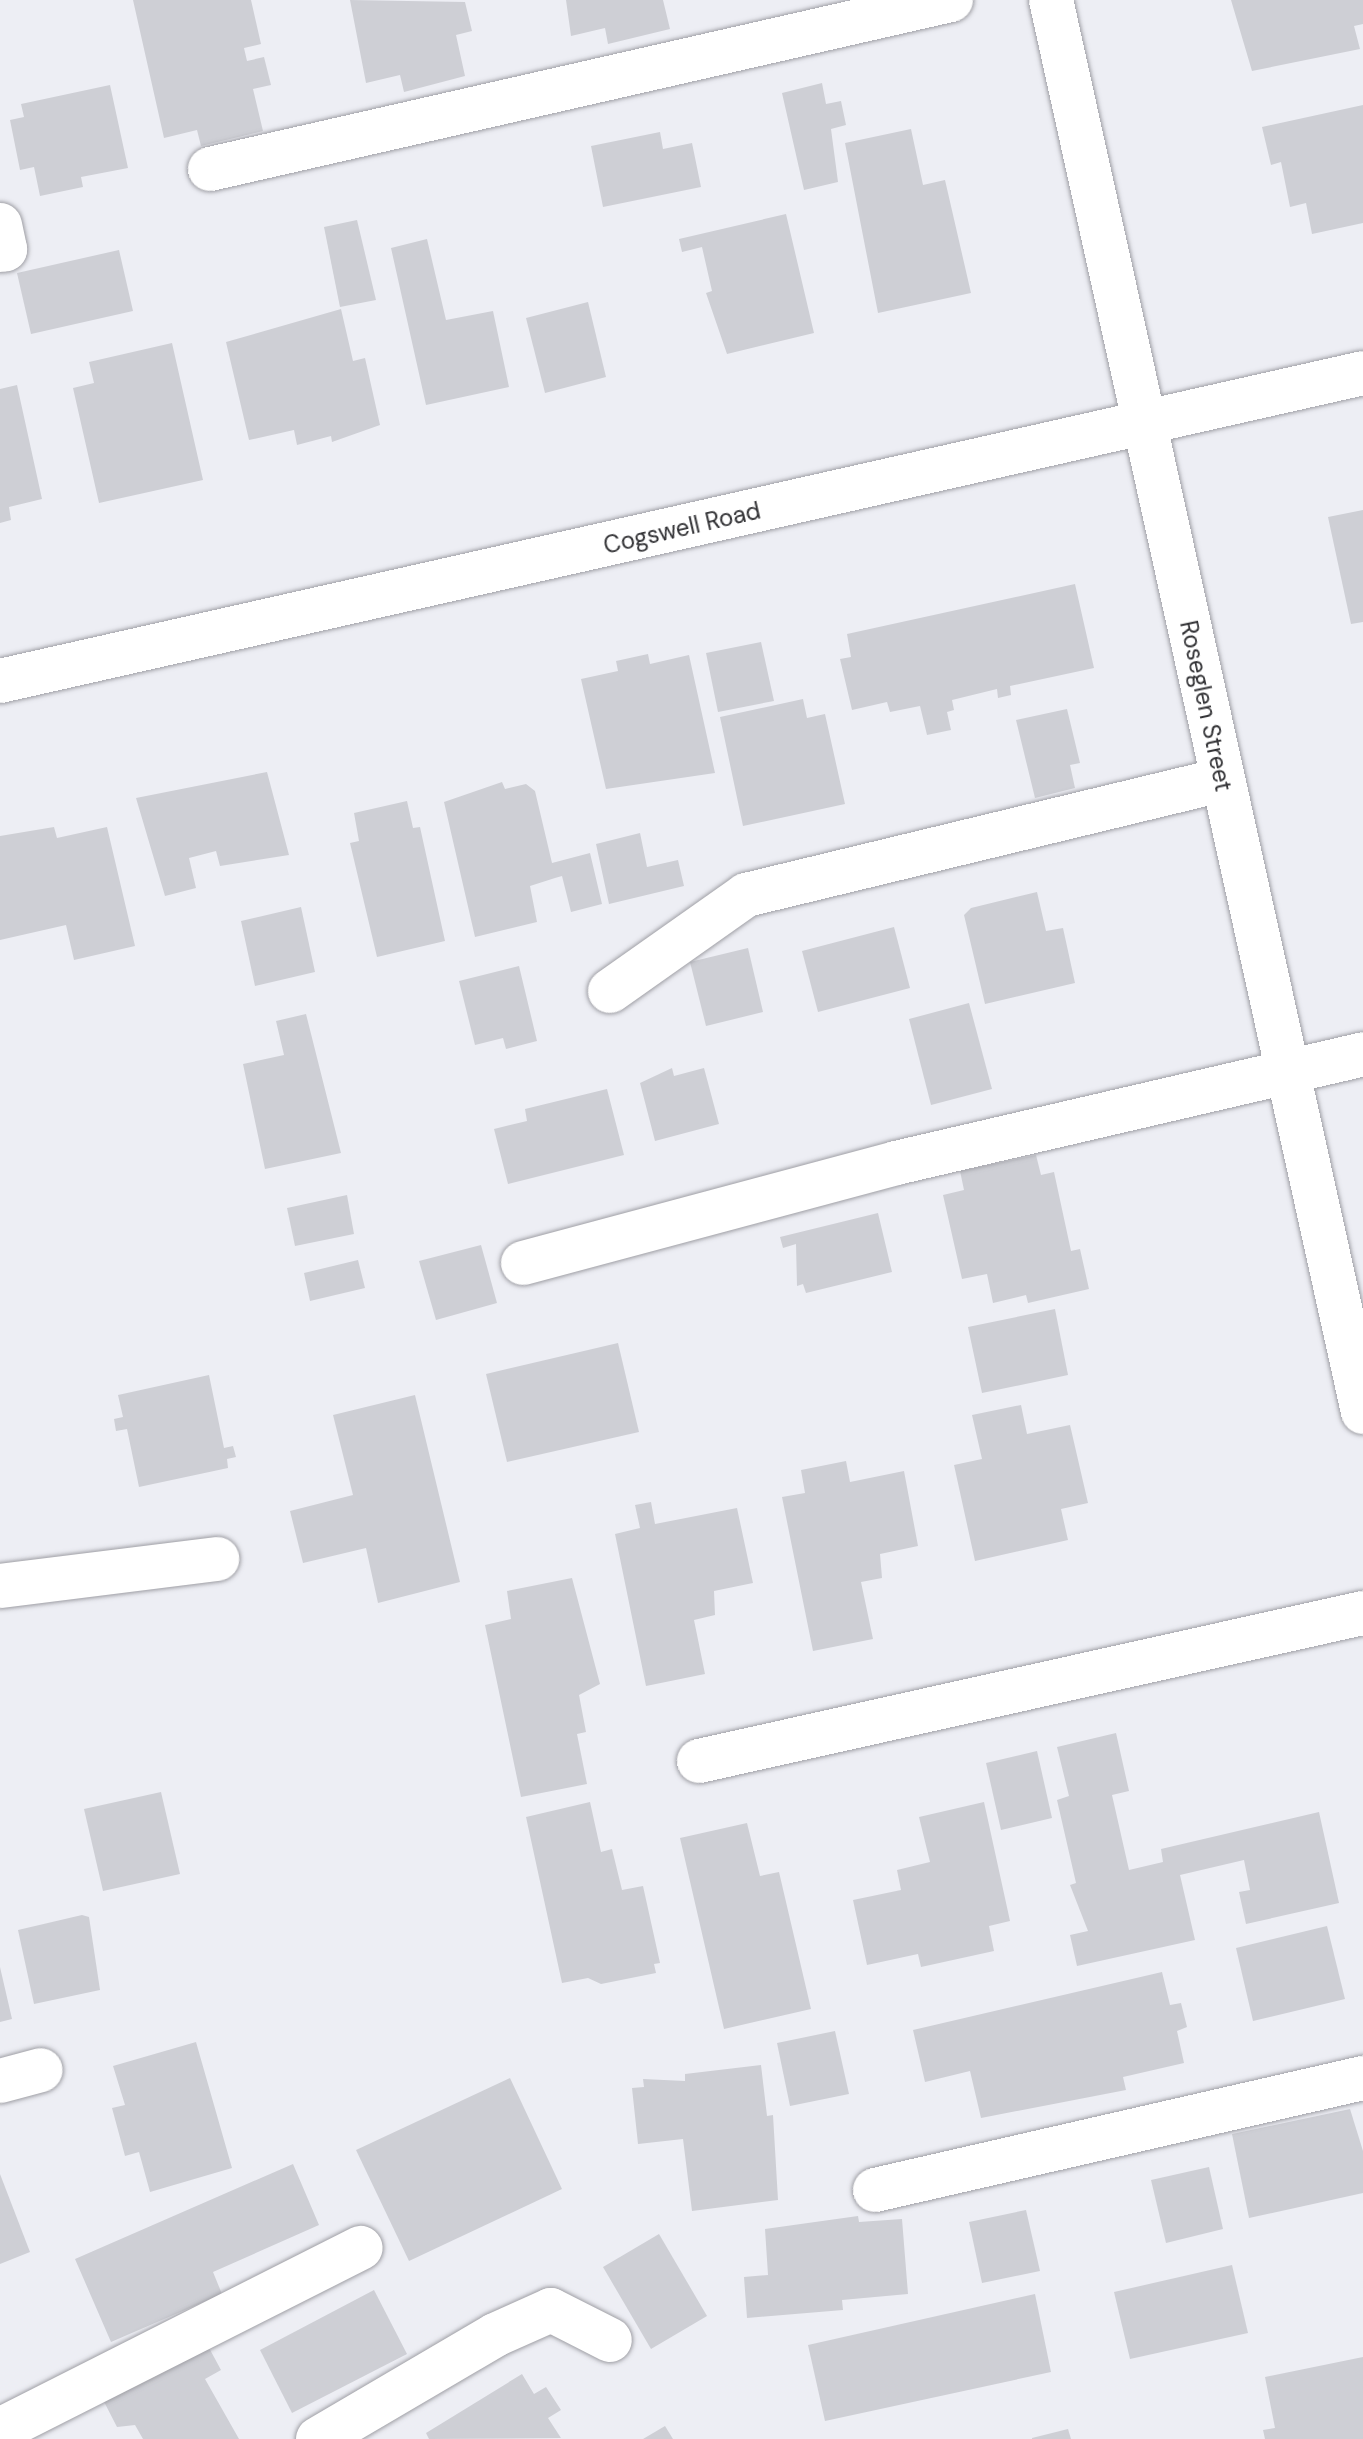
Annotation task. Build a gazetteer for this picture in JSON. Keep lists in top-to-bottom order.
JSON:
{
  "streets": {
    "street": ["Cogswell Road", "Roseglen Street"]
  },
  "crossings": [
    ["Cogswell Road", "Roseglen Street"]
  ]
}
